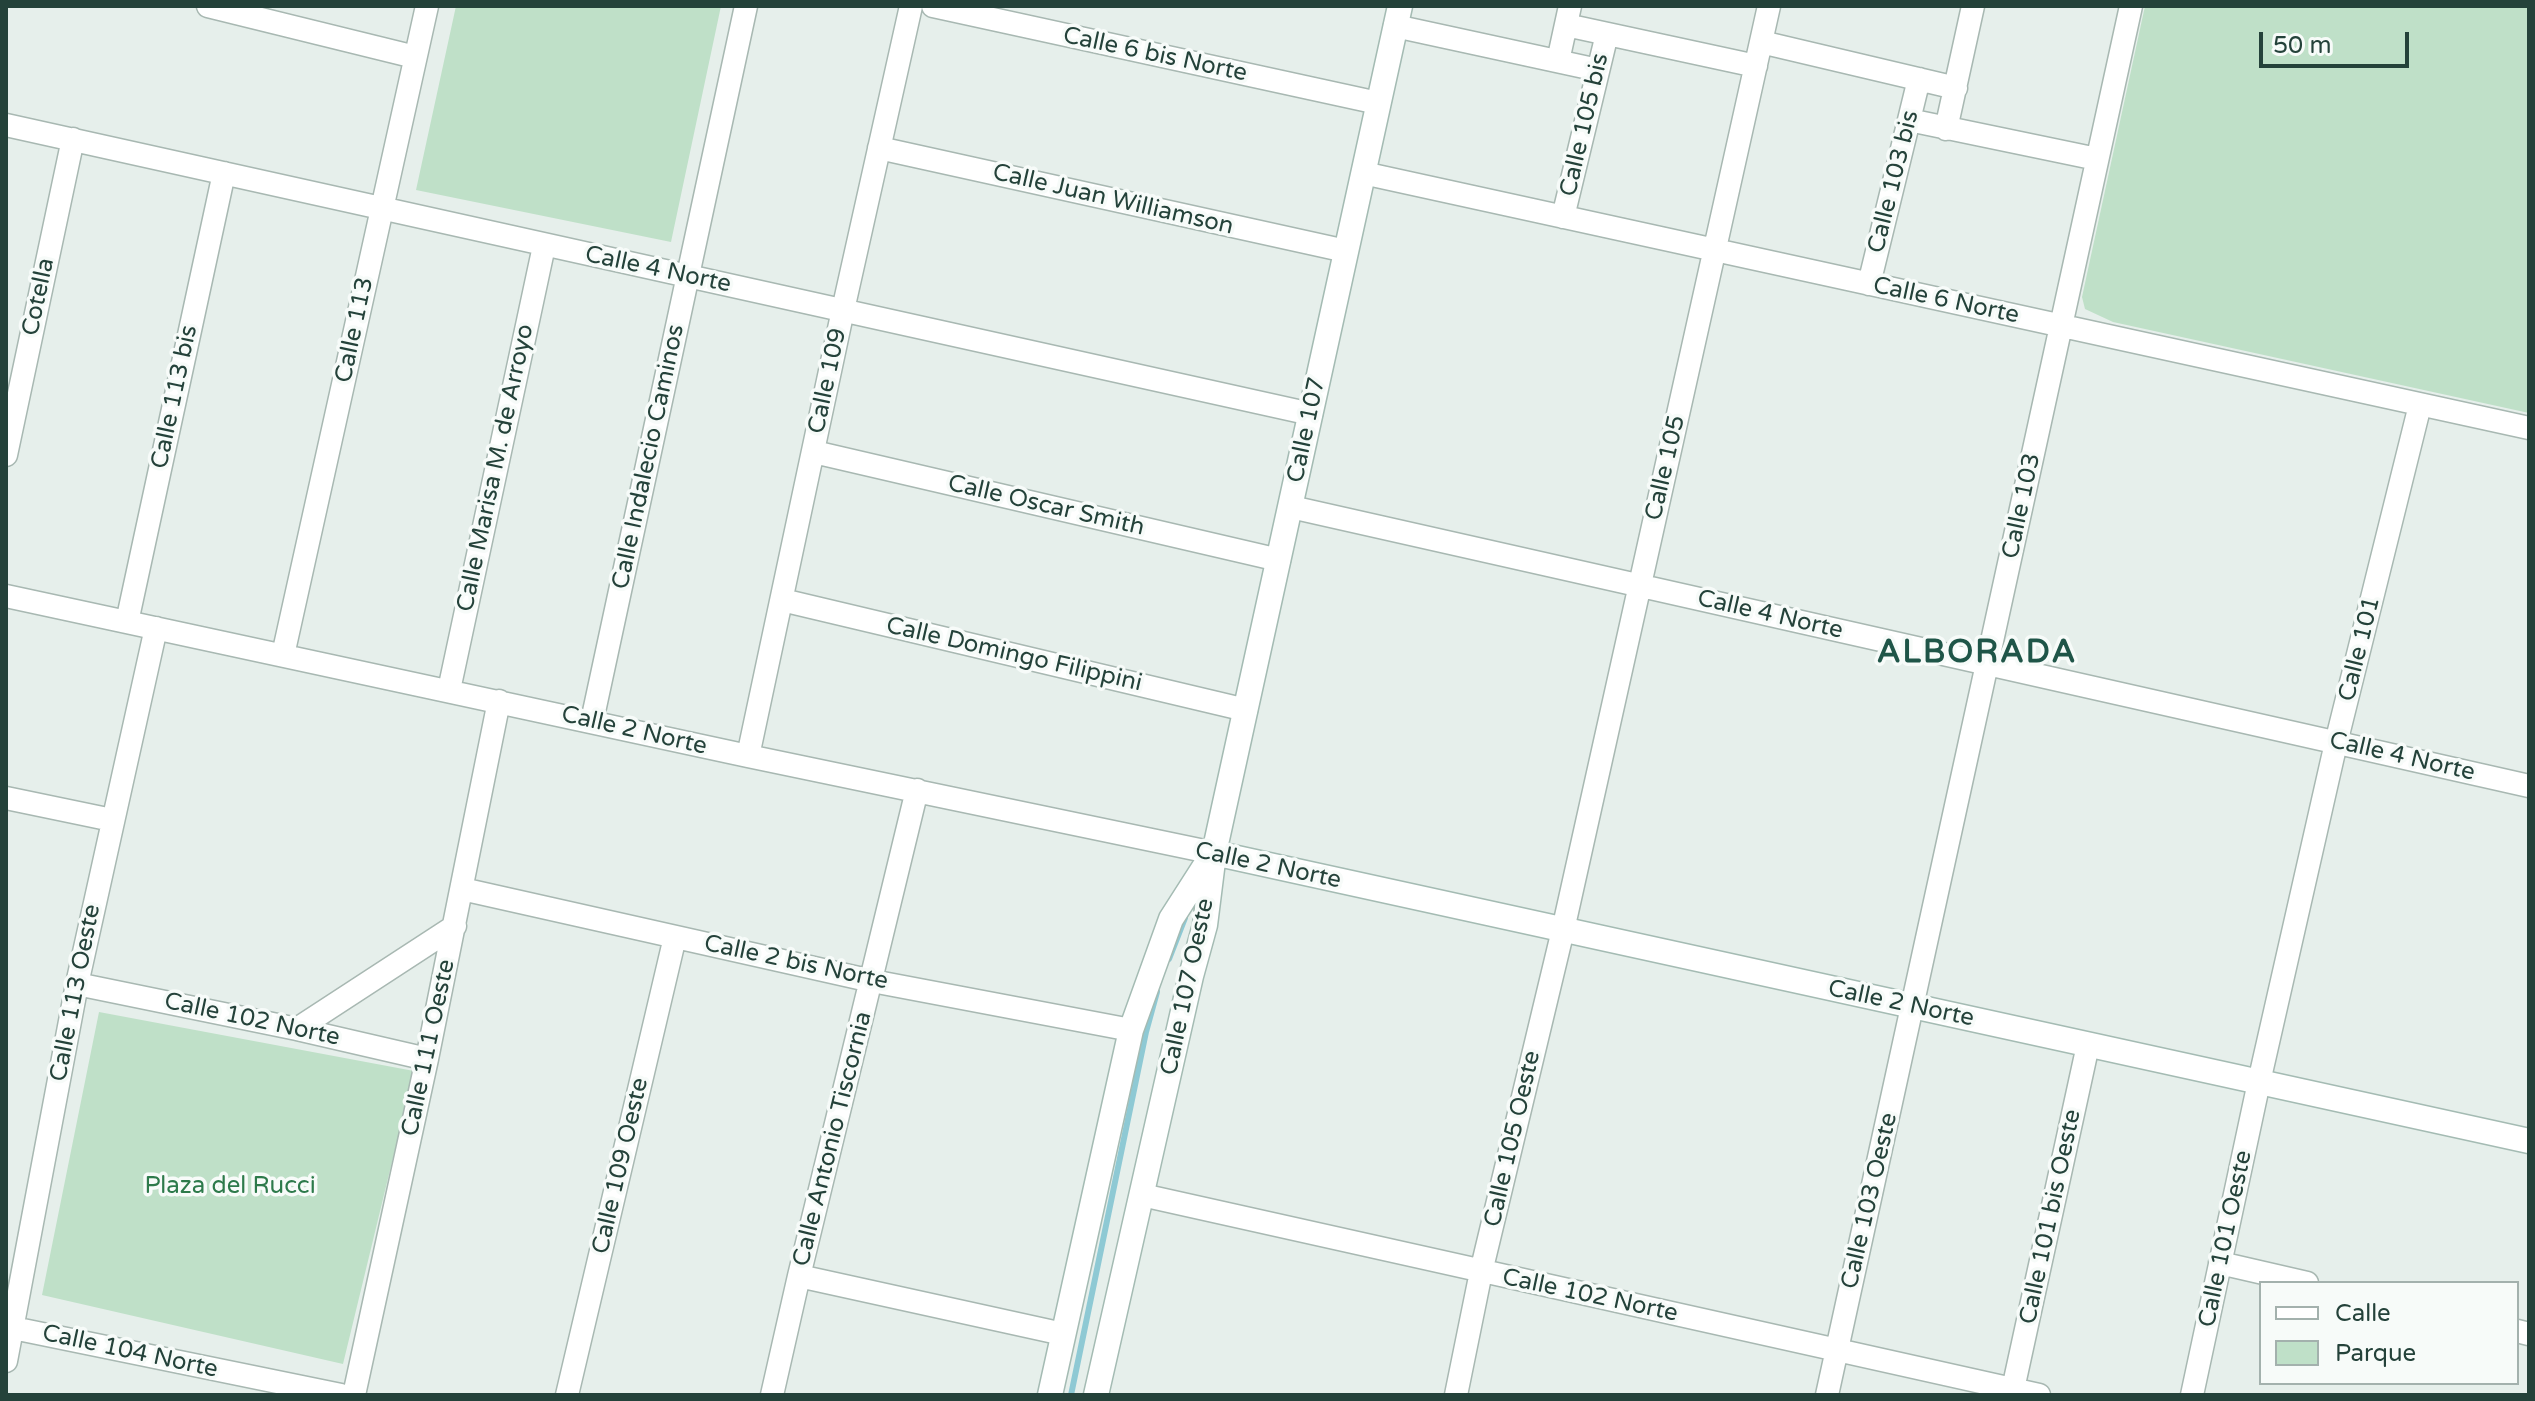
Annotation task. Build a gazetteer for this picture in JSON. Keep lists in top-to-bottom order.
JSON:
{
  "streets": {
    "street": [
      "Calle 6 bis Norte",
      "Calle 105 bis",
      "Calle 103 bis",
      "Calle Juan Williamson",
      "Calle 4 Norte",
      "Cotella",
      "Calle 6 Norte",
      "Calle 113",
      "Calle 109",
      "Calle 113 bis",
      "Calle 107",
      "Calle Indalecio Caminos",
      "Calle Marisa M. de Arroyo",
      "Calle 105",
      "Calle Oscar Smith",
      "Calle 103",
      "Calle 101",
      "Calle Domingo Filippini",
      "Calle 2 Norte",
      "Calle 2 bis Norte",
      "Calle 107 Oeste",
      "Calle 113 Oeste",
      "Calle 102 Norte",
      "Calle 111 Oeste",
      "Calle Antonio Tiscornia",
      "Calle 105 Oeste",
      "Calle 109 Oeste",
      "Calle 103 Oeste",
      "Calle 101 bis Oeste",
      "Calle 101 Oeste",
      "Calle 104 Norte"
    ]
  },
  "crossings": [
    ["Calle 6 bis Norte", "Calle 107"],
    ["Calle 105 bis", "Calle 6 Norte"],
    ["Calle 103 bis", "Calle 6 Norte"],
    ["Calle Juan Williamson", "Calle 109"],
    ["Calle Juan Williamson", "Calle 107"],
    ["Calle 4 Norte", "Cotella"],
    ["Calle 4 Norte", "Calle 113"],
    ["Calle 4 Norte", "Calle 109"],
    ["Calle 4 Norte", "Calle 113 bis"],
    ["Calle 4 Norte", "Calle 107"],
    ["Calle 4 Norte", "Calle Indalecio Caminos"],
    ["Calle 4 Norte", "Calle Marisa M. de Arroyo"],
    ["Calle 4 Norte", "Calle 105"],
    ["Calle 4 Norte", "Calle 103"],
    ["Calle 4 Norte", "Calle 101"],
    ["Calle 6 Norte", "Calle 107"],
    ["Calle 6 Norte", "Calle 105"],
    ["Calle 6 Norte", "Calle 103"],
    ["Calle 6 Norte", "Calle 101"],
    ["Calle 113", "Calle 2 Norte"],
    ["Calle 109", "Calle Oscar Smith"],
    ["Calle 109", "Calle Domingo Filippini"],
    ["Calle 109", "Calle 2 Norte"],
    ["Calle 113 bis", "Calle 2 Norte"],
    ["Calle 107", "Calle Oscar Smith"],
    ["Calle 107", "Calle Domingo Filippini"],
    ["Calle 107", "Calle 2 Norte"],
    ["Calle 107", "Calle 107 Oeste"],
    ["Calle Indalecio Caminos", "Calle 2 Norte"],
    ["Calle Marisa M. de Arroyo", "Calle 2 Norte"],
    ["Calle 105", "Calle 2 Norte"],
    ["Calle 105", "Calle 105 Oeste"],
    ["Calle 103", "Calle 2 Norte"],
    ["Calle 103", "Calle 103 Oeste"],
    ["Calle 101", "Calle 2 Norte"],
    ["Calle 101", "Calle 101 Oeste"],
    ["Calle 2 Norte", "Calle 107 Oeste"],
    ["Calle 2 Norte", "Calle 113 Oeste"],
    ["Calle 2 Norte", "Calle 111 Oeste"],
    ["Calle 2 Norte", "Calle Antonio Tiscornia"],
    ["Calle 2 Norte", "Calle 105 Oeste"],
    ["Calle 2 Norte", "Calle 103 Oeste"],
    ["Calle 2 Norte", "Calle 101 bis Oeste"],
    ["Calle 2 Norte", "Calle 101 Oeste"],
    ["Calle 2 bis Norte", "Calle 107 Oeste"],
    ["Calle 2 bis Norte", "Calle 111 Oeste"],
    ["Calle 2 bis Norte", "Calle Antonio Tiscornia"],
    ["Calle 2 bis Norte", "Calle 109 Oeste"],
    ["Calle 107 Oeste", "Calle 102 Norte"],
    ["Calle 113 Oeste", "Calle 102 Norte"],
    ["Calle 113 Oeste", "Calle 104 Norte"],
    ["Calle 102 Norte", "Calle 111 Oeste"],
    ["Calle 102 Norte", "Calle 105 Oeste"],
    ["Calle 102 Norte", "Calle 103 Oeste"],
    ["Calle 102 Norte", "Calle 101 bis Oeste"]
  ],
  "districts": ["ALBORADA"],
  "parks": ["Plaza del Rucci"],
  "legend": ["Calle", "Parque"],
  "scale_bar": "50 m"
}
